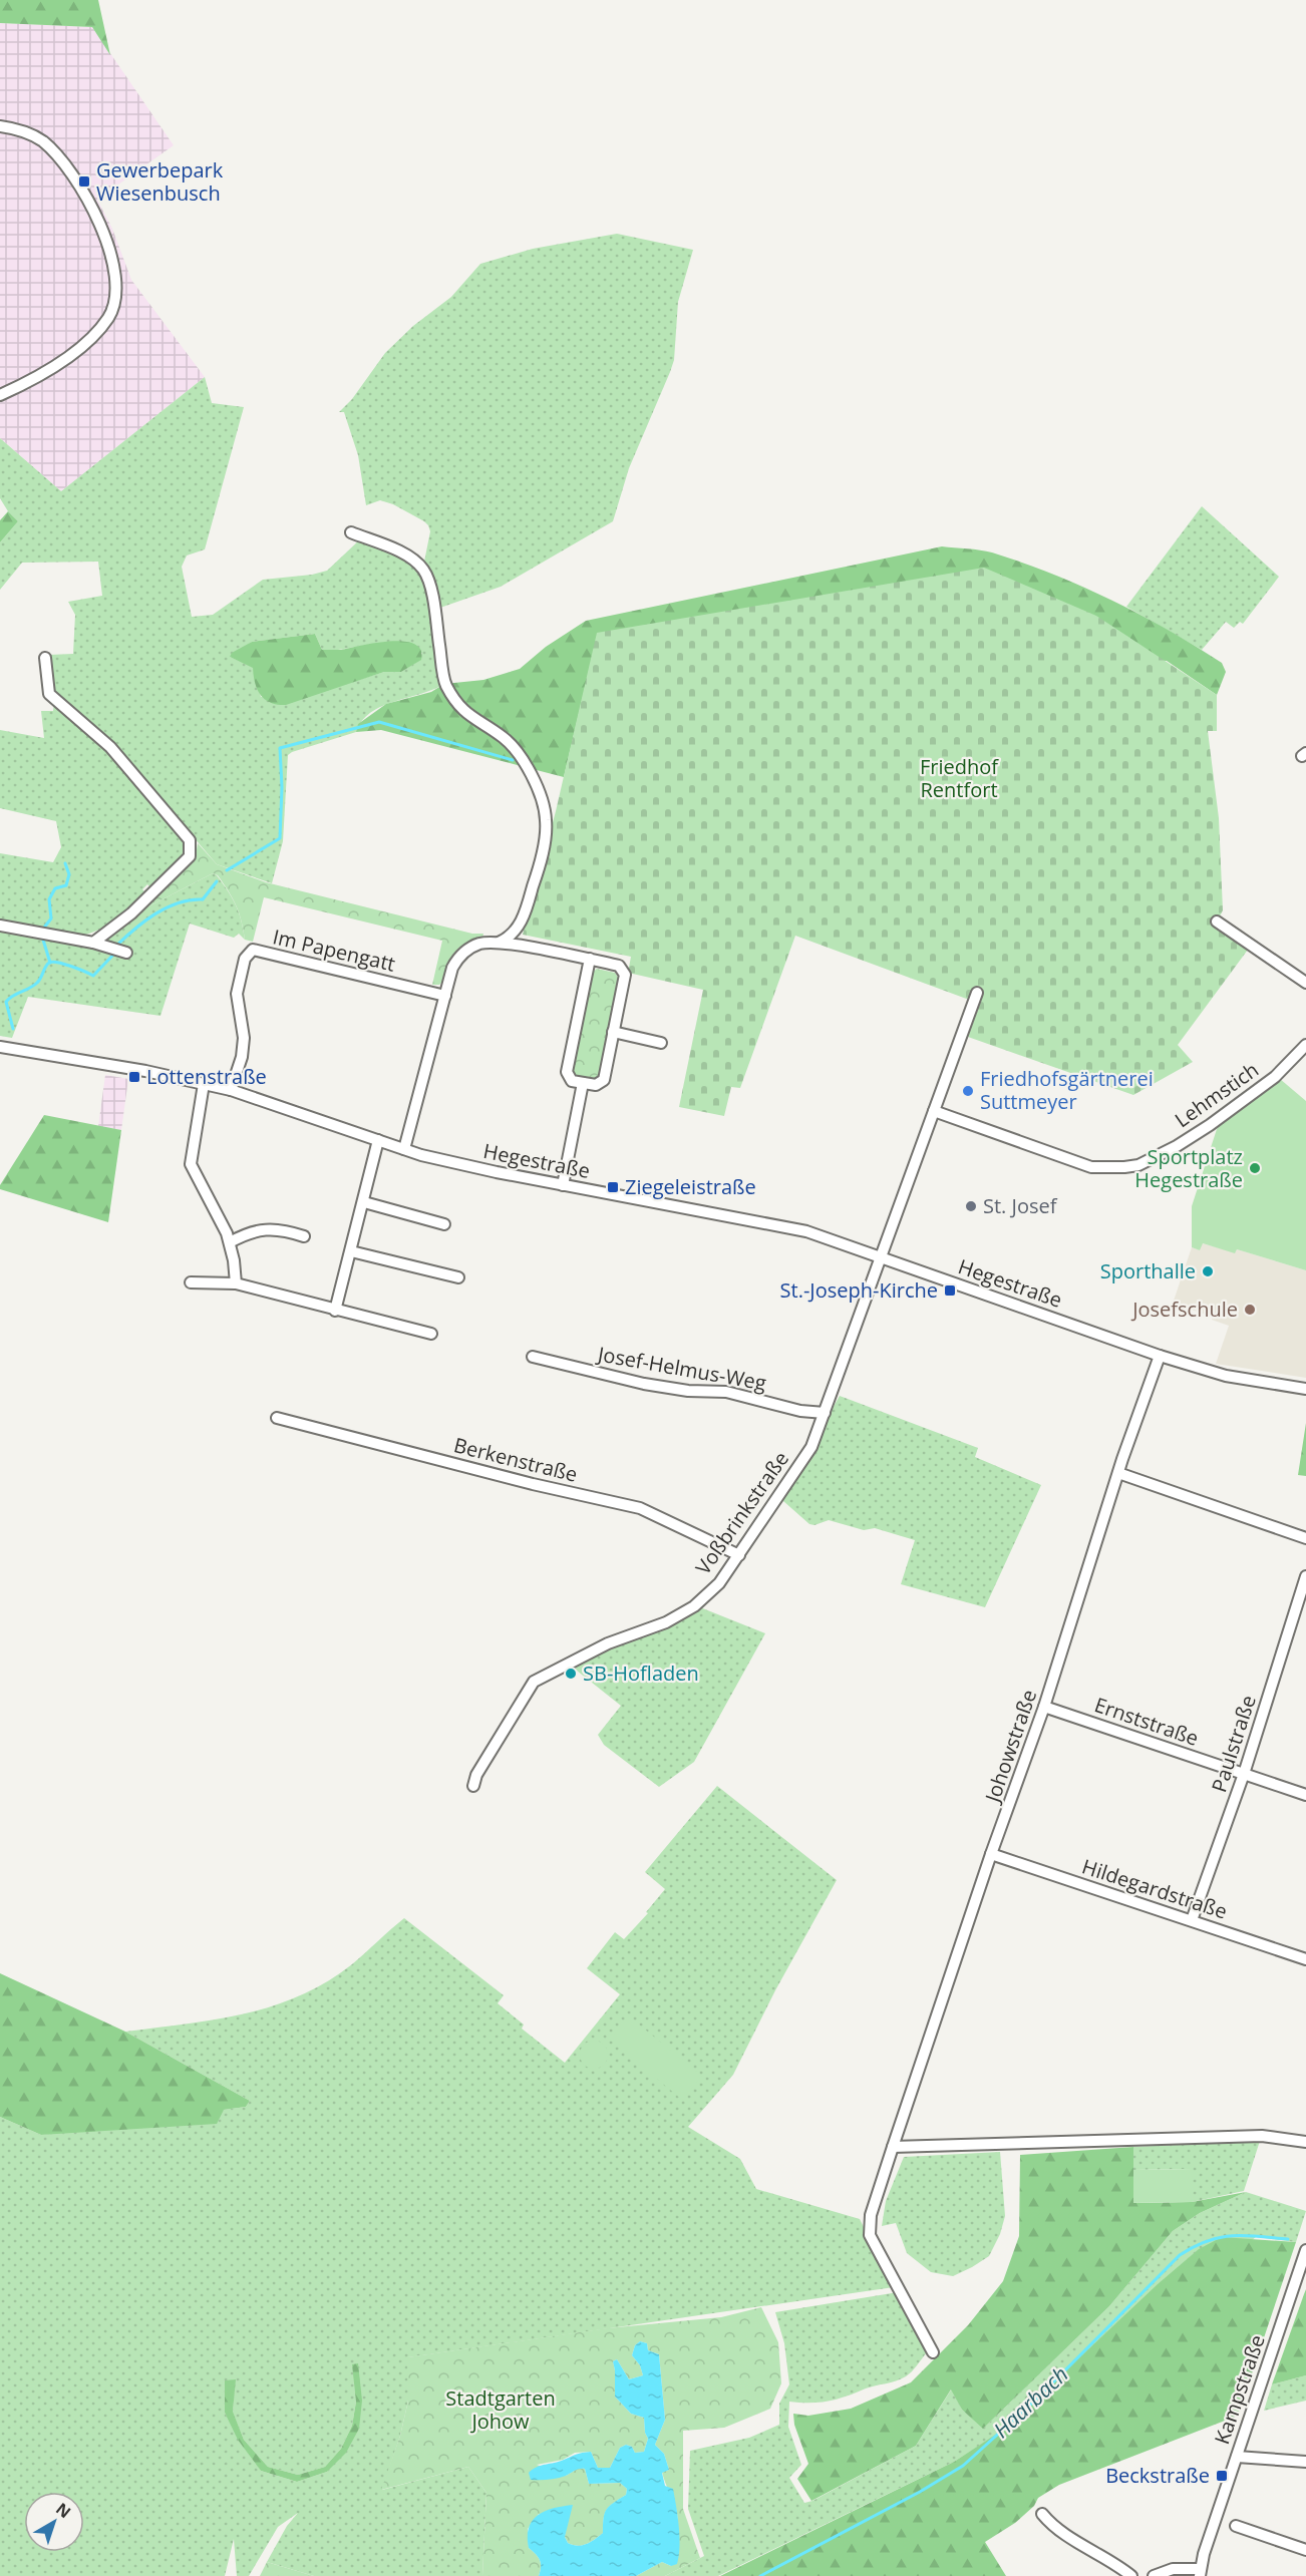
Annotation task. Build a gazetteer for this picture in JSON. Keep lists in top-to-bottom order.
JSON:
{
  "streets": {
    "street": [
      "Im Papengatt",
      "Lehmstich",
      "Hegestraße",
      "Josef-Helmus-Weg",
      "Berkenstraße",
      "Voßbrinkstraße",
      "Ernststraße",
      "Paulstraße",
      "Johowstraße",
      "Hildegardstraße",
      "Kampstraße"
    ]
  },
  "crossings": [
    ["Im Papengatt", "Hegestraße"],
    ["Hegestraße", "Voßbrinkstraße"],
    ["Hegestraße", "Johowstraße"],
    ["Josef-Helmus-Weg", "Voßbrinkstraße"],
    ["Berkenstraße", "Voßbrinkstraße"],
    ["Ernststraße", "Paulstraße"],
    ["Ernststraße", "Johowstraße"],
    ["Paulstraße", "Hildegardstraße"],
    ["Johowstraße", "Hildegardstraße"]
  ],
  "water": ["Haarbach"],
  "parks": ["Friedhof Rentfort", "Stadtgarten Johow"],
  "places": {
    "transit": [
      "Gewerbepark Wiesenbusch",
      "Lottenstraße",
      "Ziegeleistraße",
      "St.-Joseph-Kirche",
      "Beckstraße"
    ],
    "other": [
      "Friedhofsgärtnerei Suttmeyer",
      "Sportplatz Hegestraße",
      "St. Josef",
      "Sporthalle",
      "Josefschule",
      "SB-Hofladen"
    ]
  },
  "north": "top right"
}
